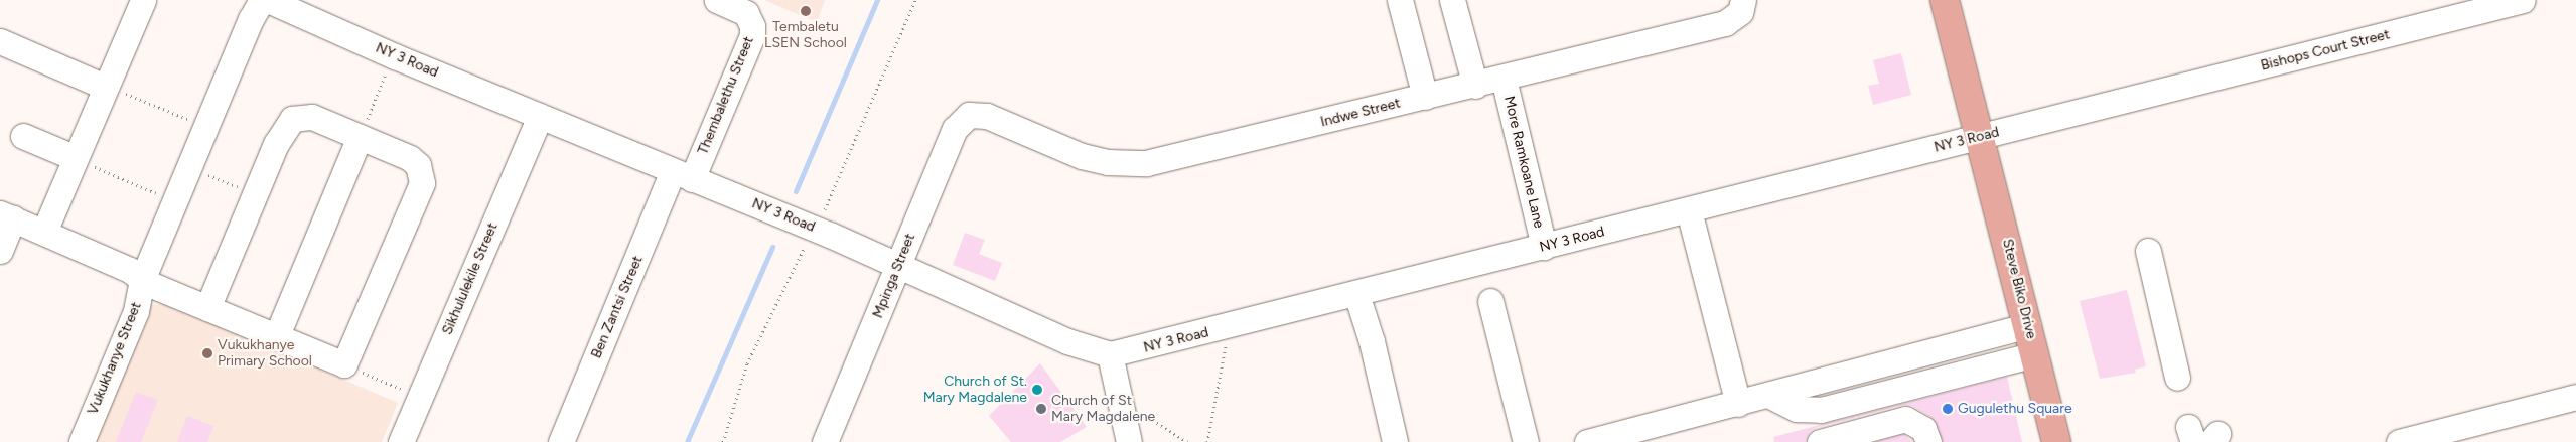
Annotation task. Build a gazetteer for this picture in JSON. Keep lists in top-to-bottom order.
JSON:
{
  "streets": {
    "main road": ["Steve Biko Drive"],
    "street": [
      "Bishops Court Street",
      "NY 3 Road",
      "Thembalethu Street",
      "Indwe Street",
      "More Ramkoane Lane",
      "Mpinga Street",
      "Sikhululekile Street",
      "Ben Zantsi Street",
      "Vukukhanye Street"
    ]
  },
  "crossings": [
    ["Bishops Court Street", "NY 3 Road"],
    ["NY 3 Road", "Thembalethu Street"],
    ["NY 3 Road", "More Ramkoane Lane"],
    ["NY 3 Road", "Mpinga Street"],
    ["NY 3 Road", "Sikhululekile Street"],
    ["NY 3 Road", "Steve Biko Drive"],
    ["NY 3 Road", "Ben Zantsi Street"],
    ["Thembalethu Street", "Ben Zantsi Street"],
    ["Indwe Street", "More Ramkoane Lane"],
    ["Indwe Street", "Mpinga Street"]
  ],
  "places": [
    "Tembaletu LSEN School",
    "Vukukhanye Primary School",
    "Church of St. Mary Magdalene",
    "Church of St Mary Magdalene",
    "Gugulethu Square"
  ]
}
